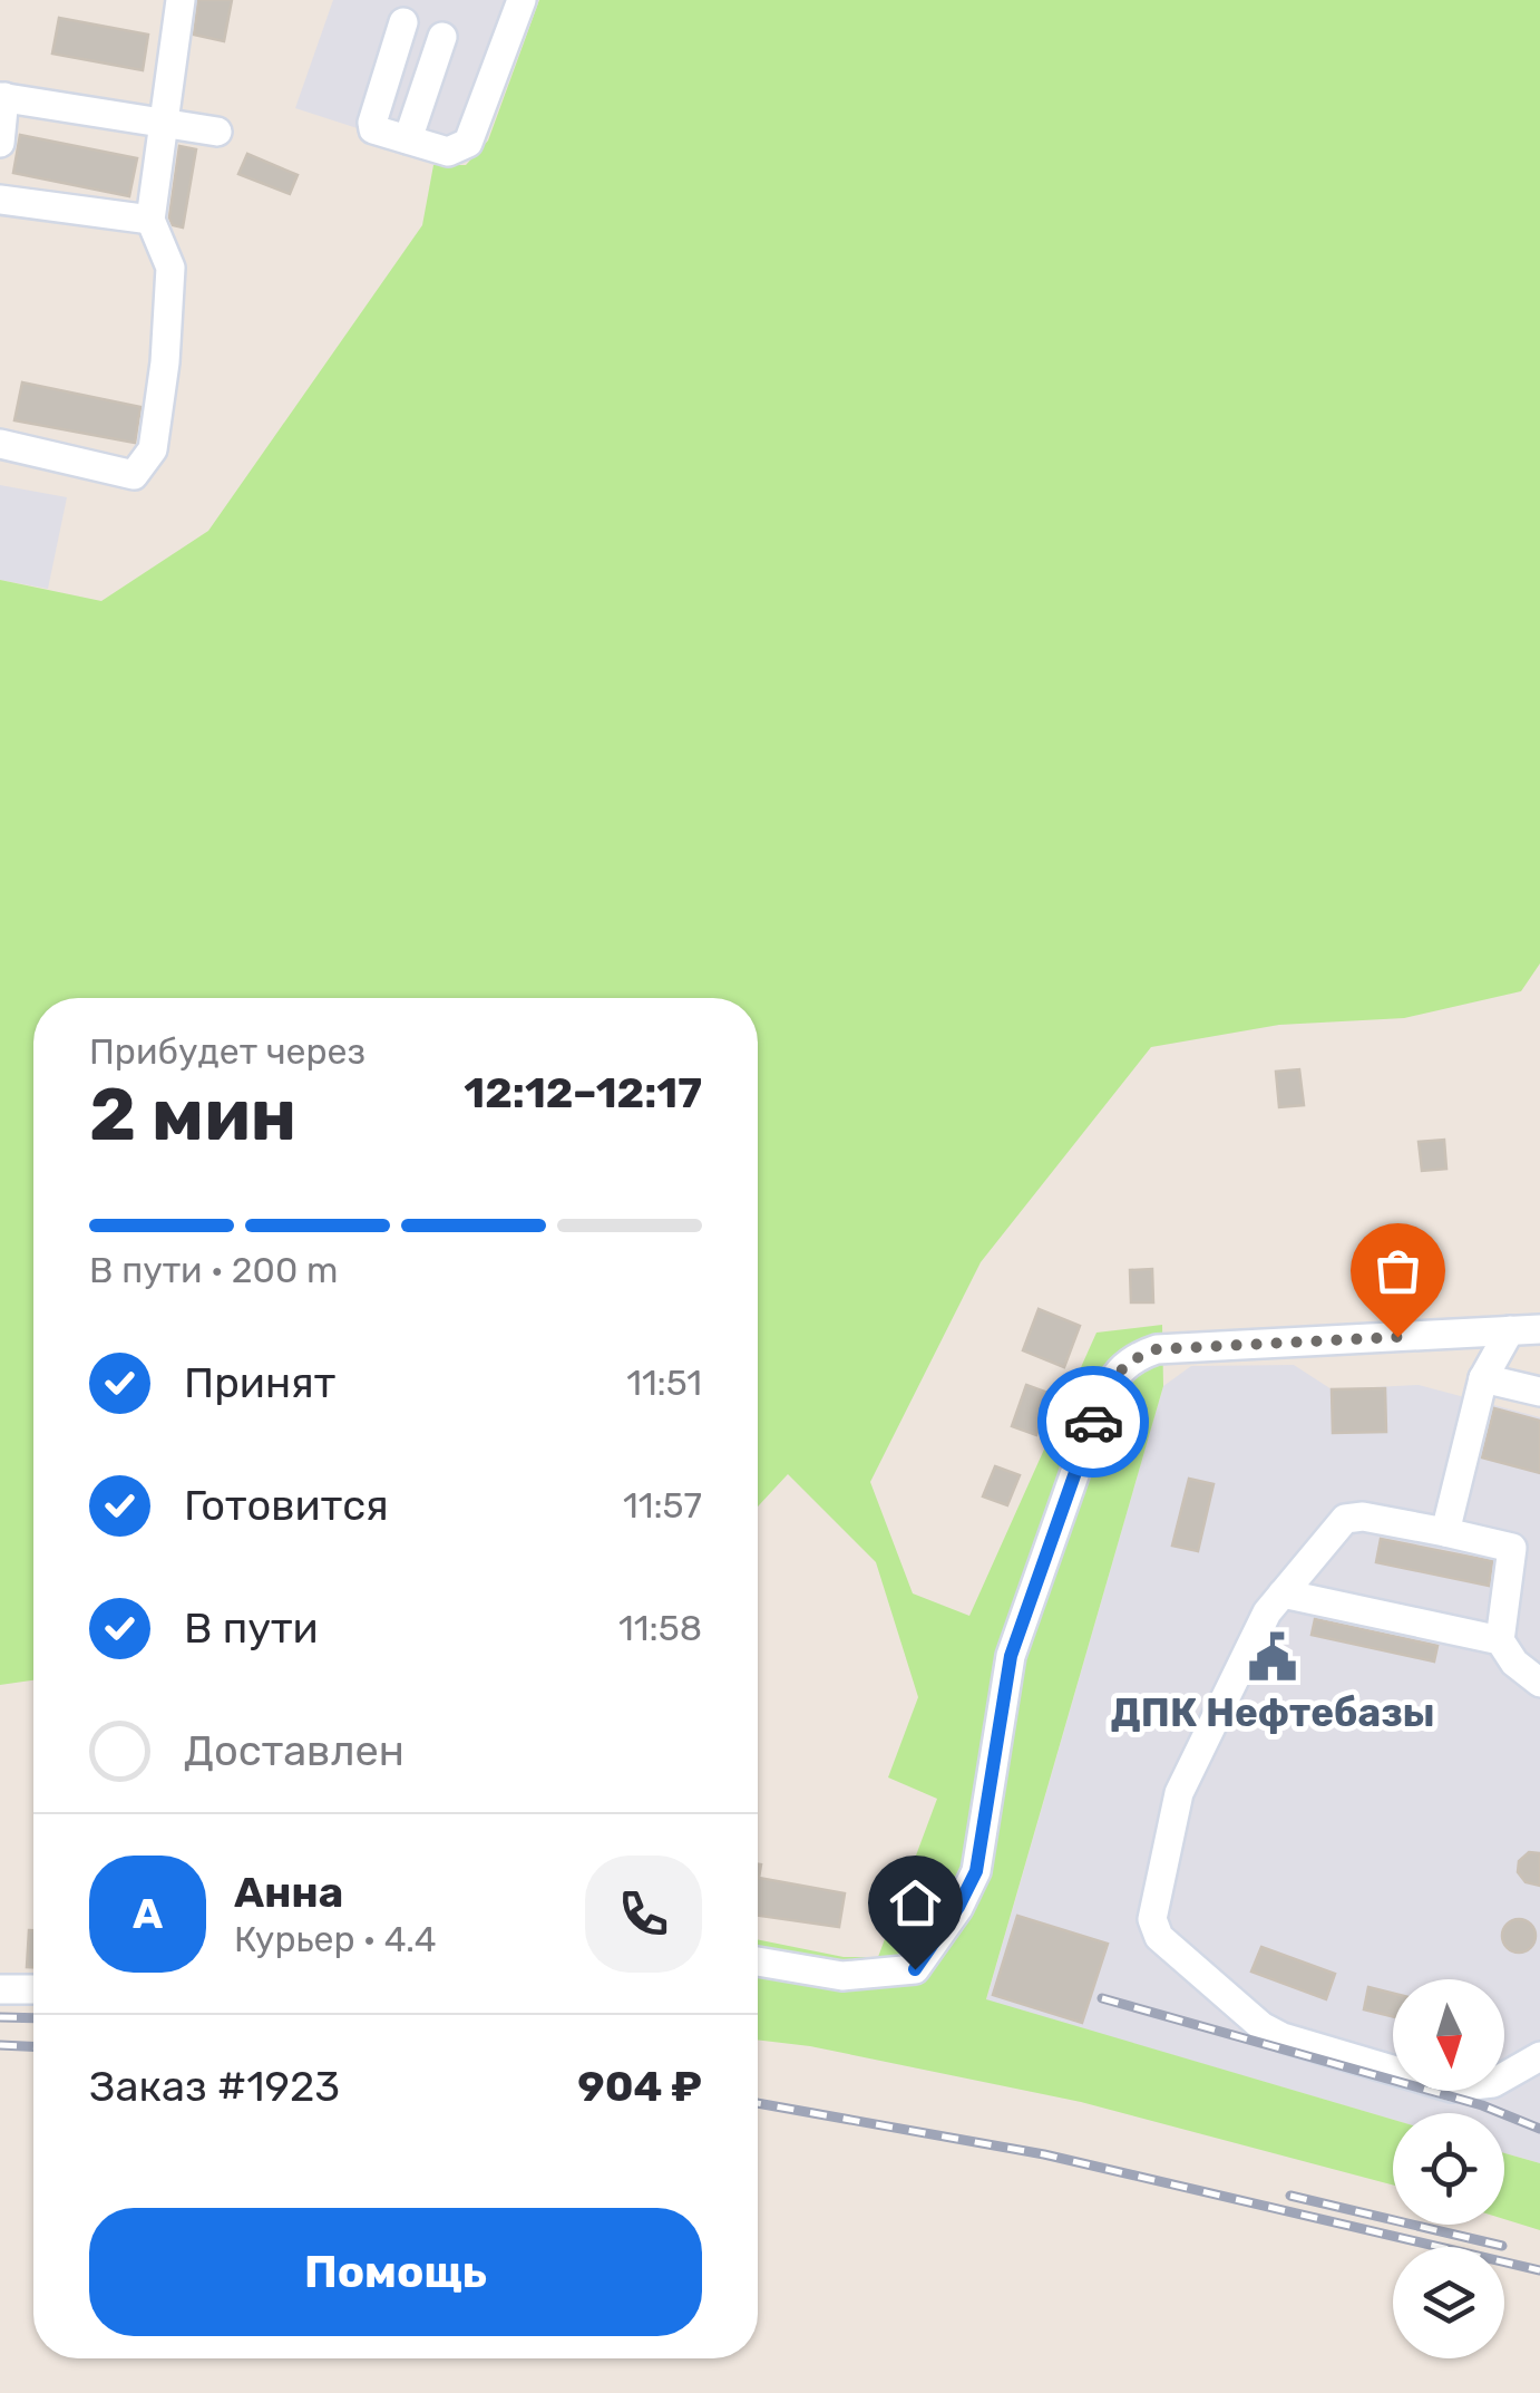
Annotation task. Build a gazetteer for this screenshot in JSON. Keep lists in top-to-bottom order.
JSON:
{
  "places": {
    "public building": ["ДПК Нефтебазы"]
  },
  "north": "bottom",
  "page": {
    "heading": ["2 мин", "Прибудет через", "12:12–12:17"],
    "panel": [
      "Анна",
      "Курьер · 4.4",
      "Заказ #1923",
      "904 ₽"
    ],
    "bar": "В пути · 200 m",
    "list": [
      ["Принят", "11:51"],
      ["Готовится", "11:57"],
      ["В пути", "11:58"],
      "Доставлен"
    ],
    "round": "А",
    "buttons": "Помощь"
  }
}
